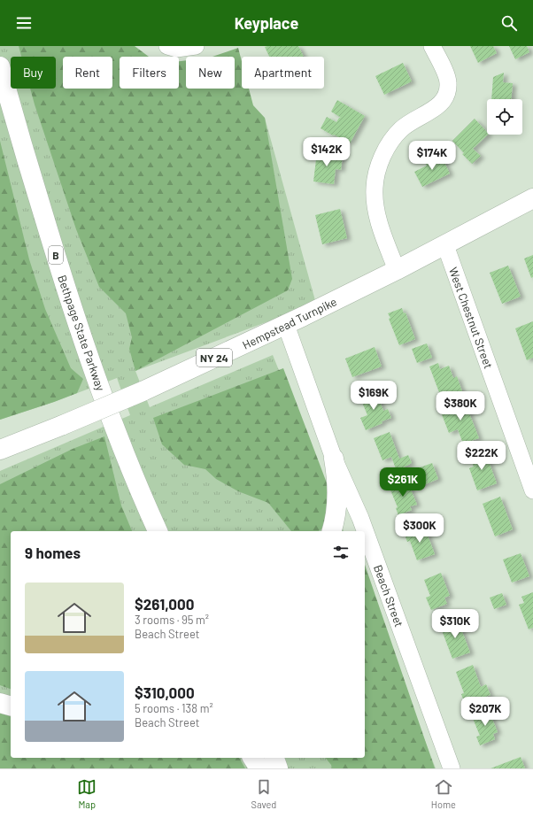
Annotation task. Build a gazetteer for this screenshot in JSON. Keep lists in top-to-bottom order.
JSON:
{
  "streets": {
    "main road": [
      "B",
      "Hempstead Turnpike",
      "Bethpage State Parkway",
      "NY 24"
    ],
    "street": ["West Chestnut Street", "Beach Street"]
  },
  "crossings": [
    ["West Chestnut Street", "Hempstead Turnpike"],
    ["Hempstead Turnpike", "Beach Street"]
  ],
  "page": {
    "header": "Keyplace",
    "chip": [
      "Buy",
      "Rent",
      "Filters",
      "New",
      "Apartment"
    ],
    "price": [
      "$142K",
      "$174K",
      "$169K",
      "$380K",
      "$222K",
      "$261K",
      "$300K",
      "$310K",
      "$207K"
    ],
    "heading": "9 homes",
    "list": [
      {
        "name": "$261,000",
        "note": "3 rooms · 95 m² · Beach Street"
      },
      {
        "name": "$310,000",
        "note": "5 rooms · 138 m² · Beach Street"
      }
    ],
    "tabs": ["Map", "Saved", "Home"]
  }
}
